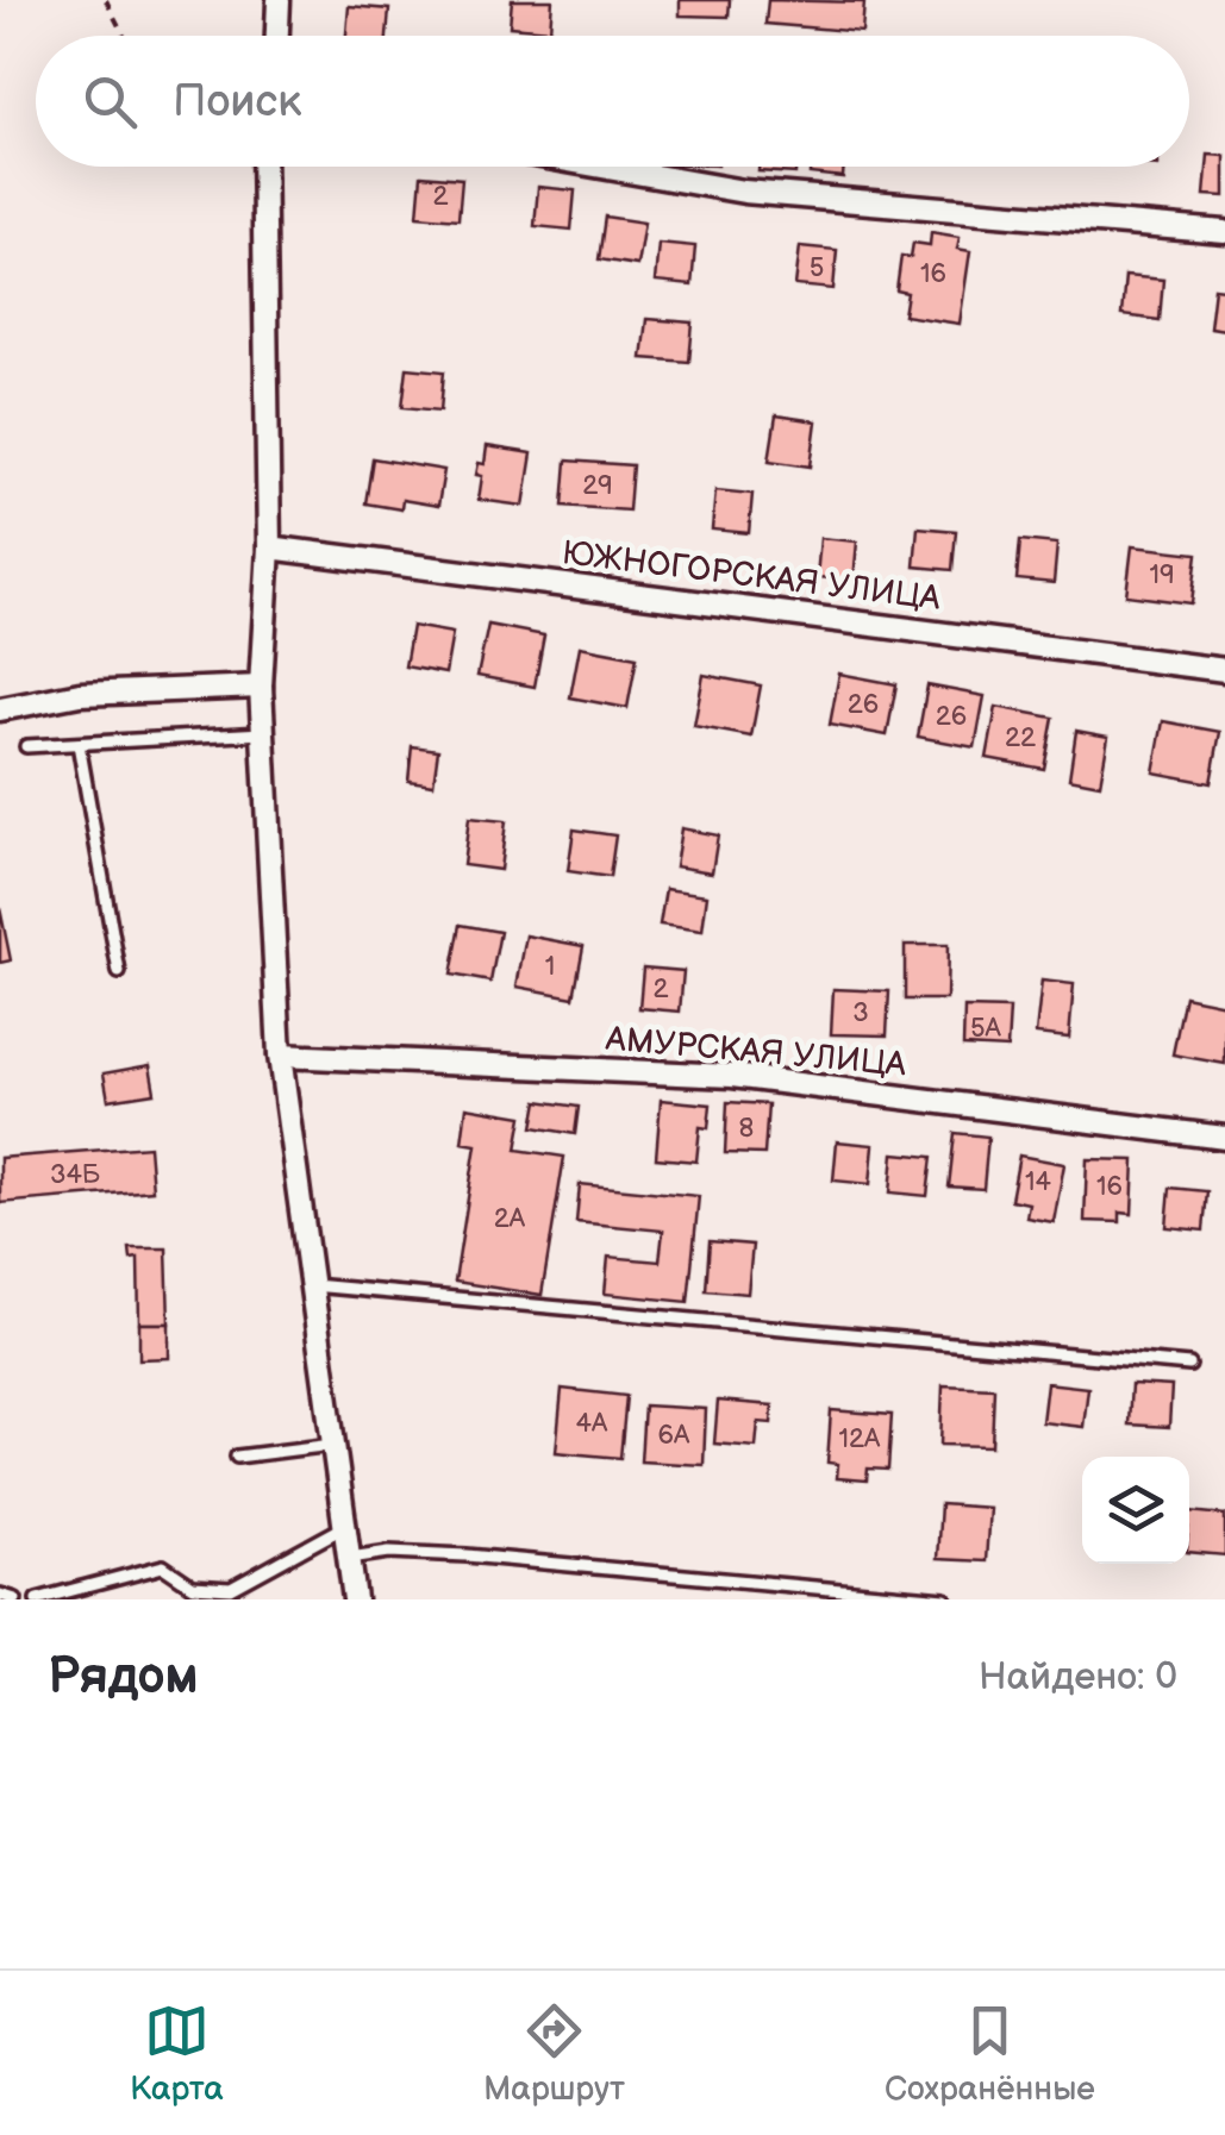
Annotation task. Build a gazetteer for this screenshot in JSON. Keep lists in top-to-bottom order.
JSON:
{
  "streets": {
    "street": ["ЮЖНОГОРСКАЯ УЛИЦА", "АМУРСКАЯ УЛИЦА"]
  },
  "house_numbers": [
    "2",
    "5",
    "16",
    "29",
    "19",
    "26",
    "26",
    "22",
    "1",
    "2",
    "3",
    "5А",
    "8",
    "34Б",
    "14",
    "16",
    "2А",
    "4А",
    "6А",
    "12А"
  ],
  "page": {
    "search": "Поиск",
    "heading": ["Рядом", "Найдено: 0"],
    "nav": ["Карта", "Маршрут", "Сохранённые"]
  }
}
